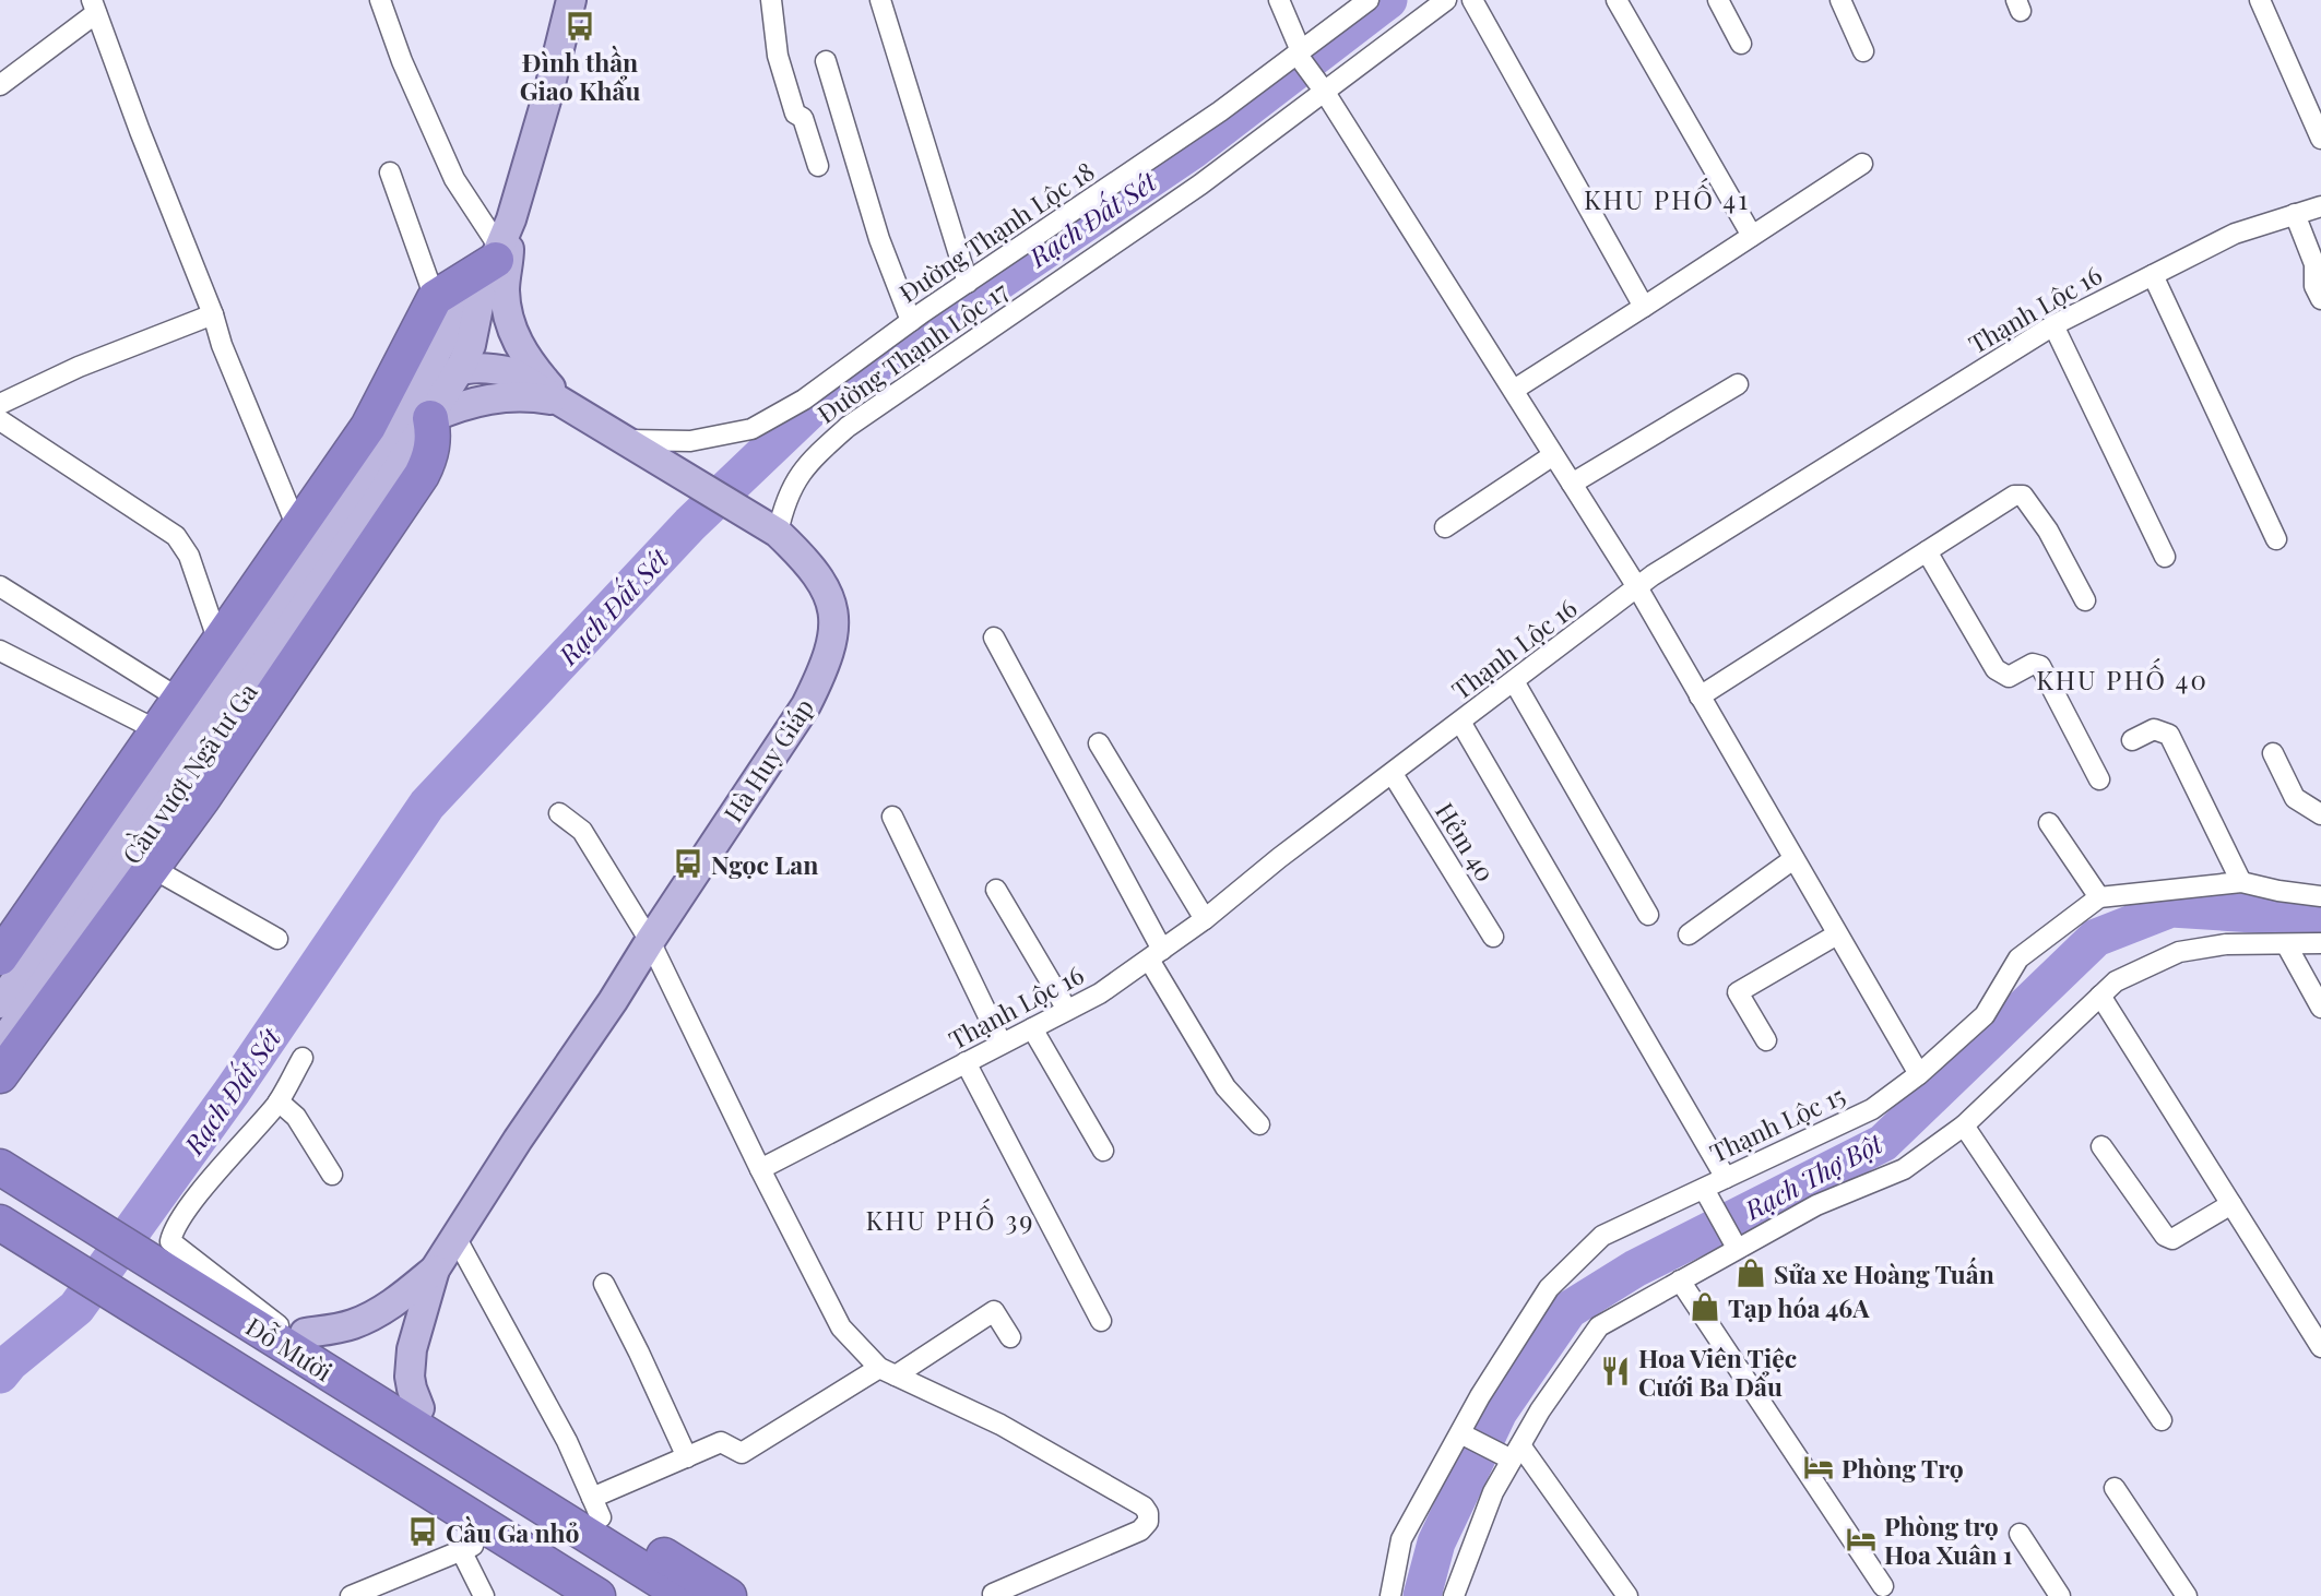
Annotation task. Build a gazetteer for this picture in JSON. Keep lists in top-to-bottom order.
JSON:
{
  "streets": {
    "highway": ["Đỗ Mười"],
    "main road": ["Hà Huy Giáp", "Cầu vượt Ngã tư Ga"],
    "street": [
      "Đường Thạnh Lộc 18",
      "Thạnh Lộc 16",
      "Đường Thạnh Lộc 17",
      "Hẻm 40",
      "Thạnh Lộc 15"
    ]
  },
  "crossings": [
    ["Đường Thạnh Lộc 18", "Hà Huy Giáp"],
    ["Thạnh Lộc 16", "Hẻm 40"],
    ["Đường Thạnh Lộc 17", "Hà Huy Giáp"],
    ["Hà Huy Giáp", "Cầu vượt Ngã tư Ga"],
    ["Hà Huy Giáp", "Đỗ Mười"]
  ],
  "districts": ["KHU PHỐ 41", "KHU PHỐ 40", "KHU PHỐ 39"],
  "water": ["Rạch Đất Sét", "Rạch Thợ Bột"],
  "places": {
    "bus stop": ["Đình thần Giao Khẩu", "Ngọc Lan", "Cầu Ga nhỏ"],
    "shop": ["Sửa xe Hoàng Tuấn", "Tạp hóa 46A"],
    "restaurant": ["Hoa Viên Tiệc Cưới Ba Dẩu"],
    "hotel": ["Phòng Trọ", "Phòng trọ Hoa Xuân 1"]
  }
}
